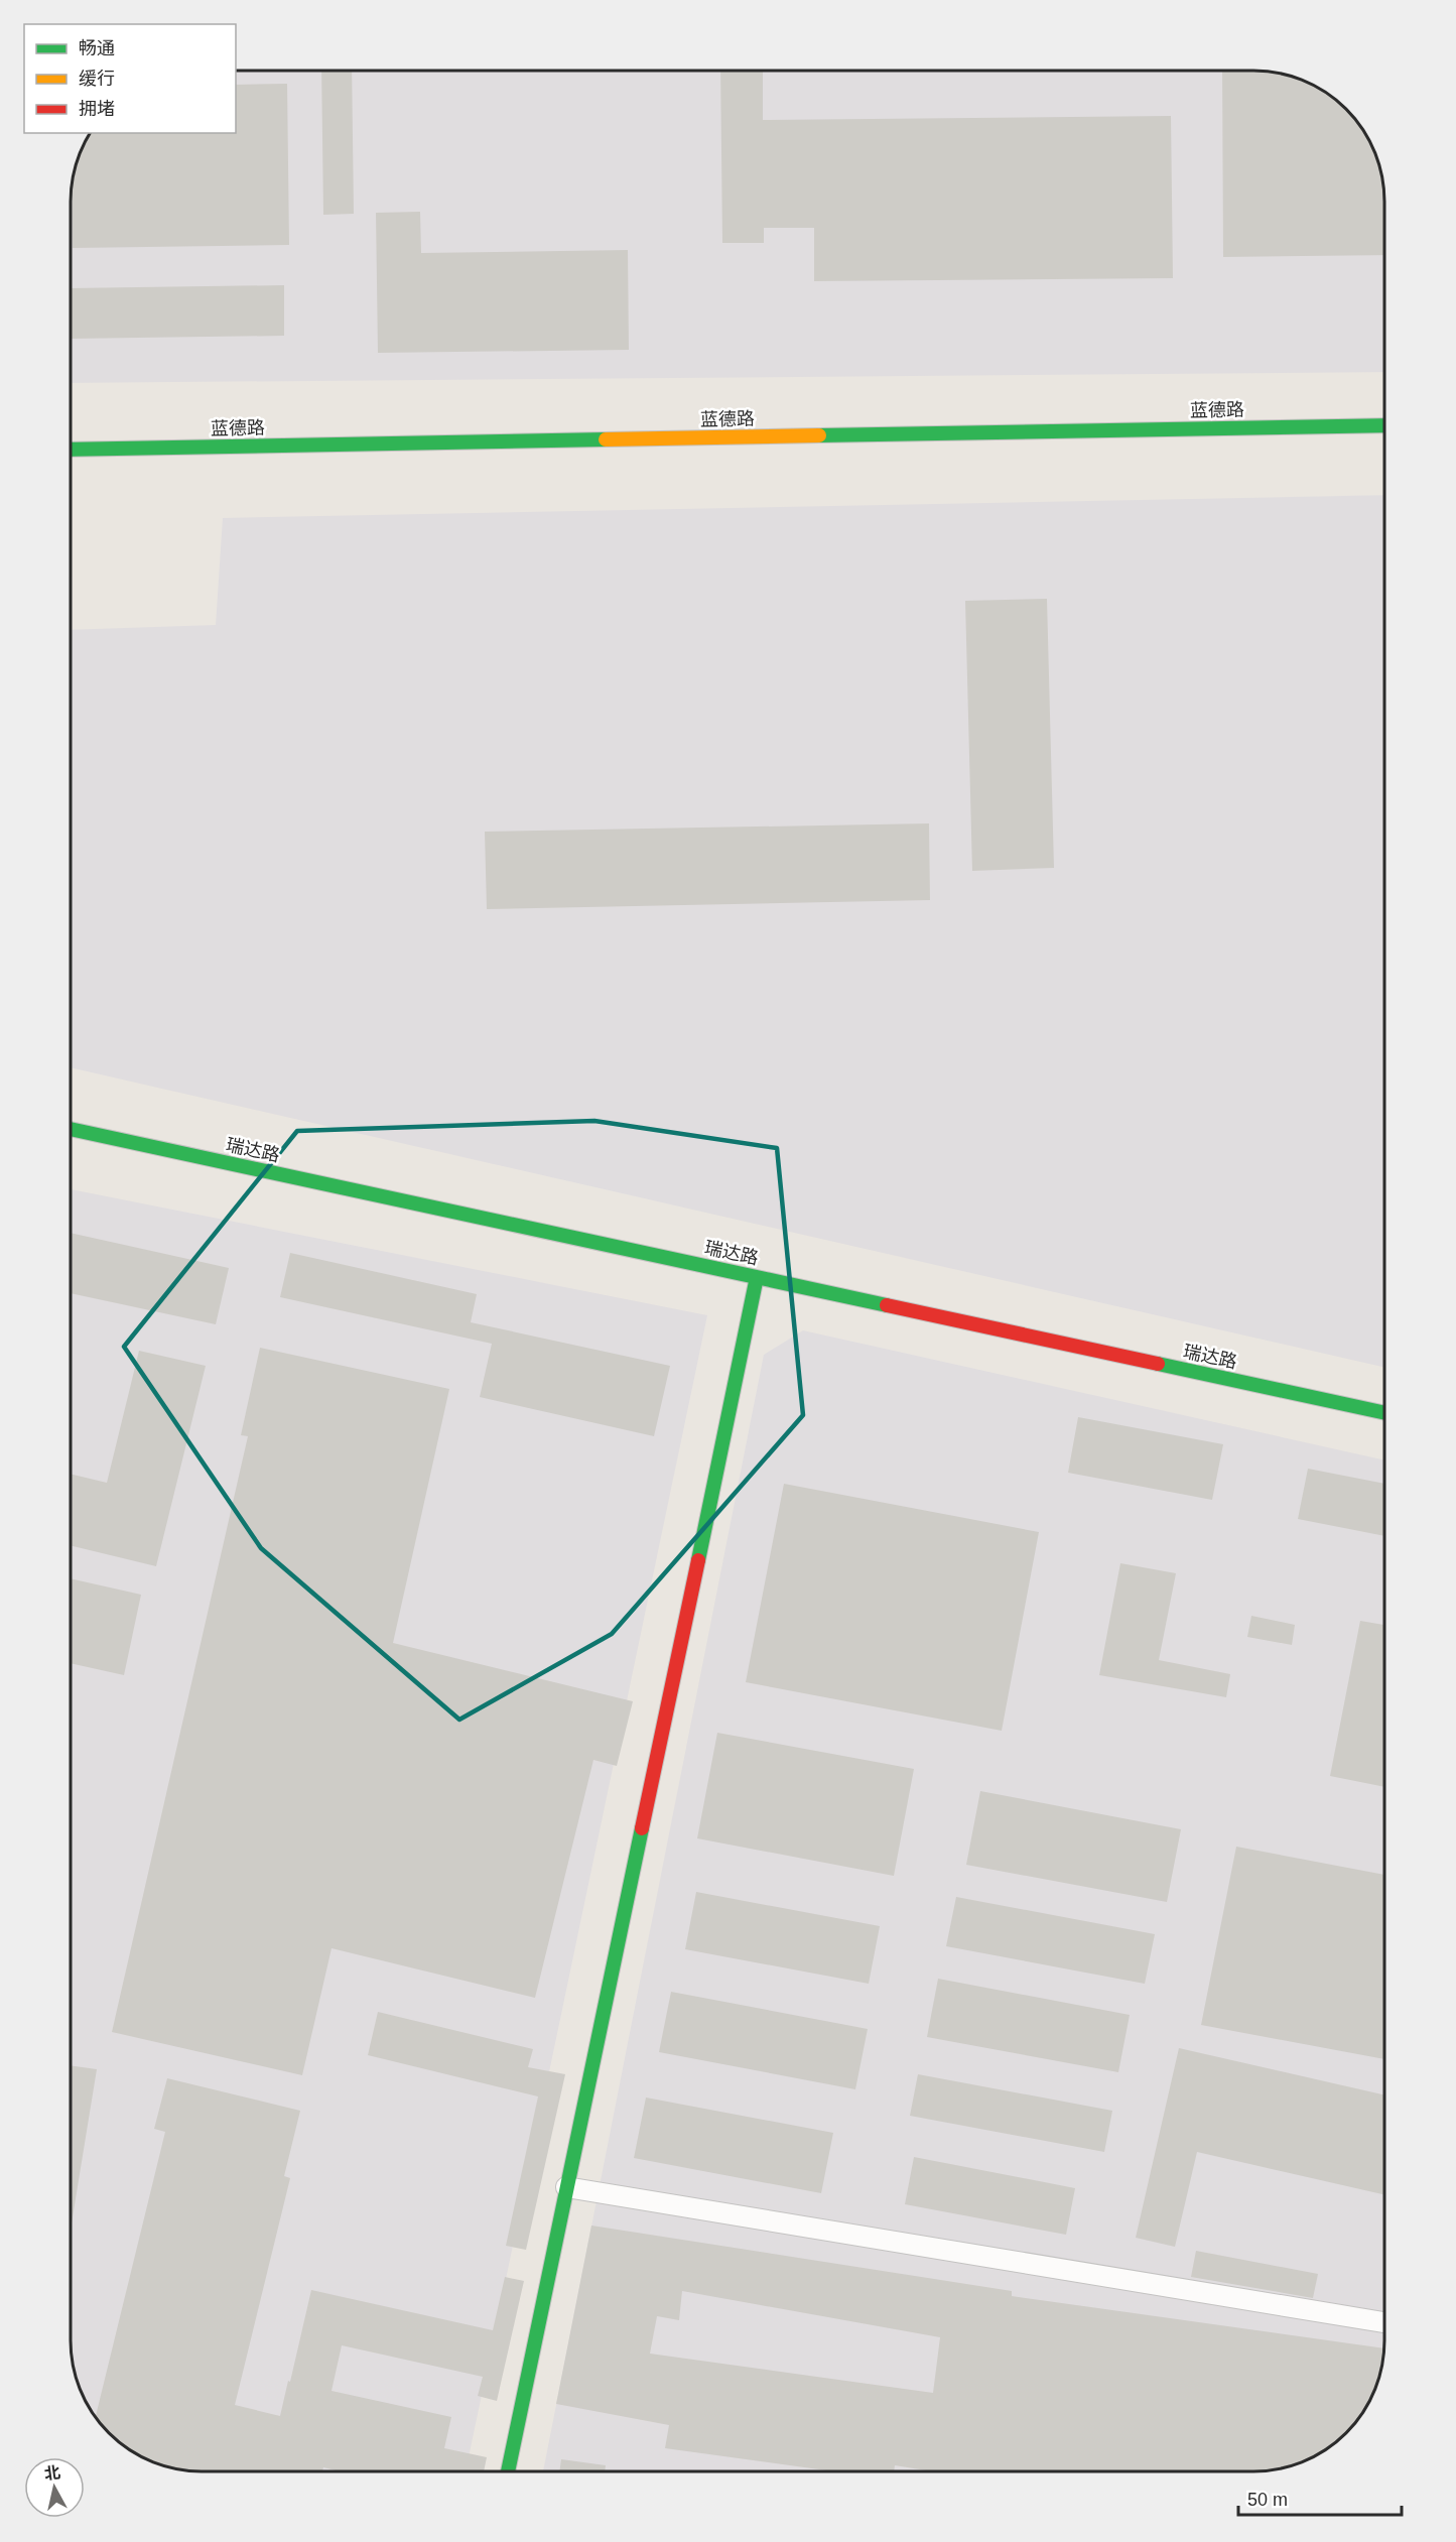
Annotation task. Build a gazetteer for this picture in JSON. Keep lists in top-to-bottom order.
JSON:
{
  "streets": {
    "street": ["蓝德路", "瑞达路"]
  },
  "legend": ["畅通", "缓行", "拥堵"],
  "scale_bar": "50 m",
  "north": "top"
}
